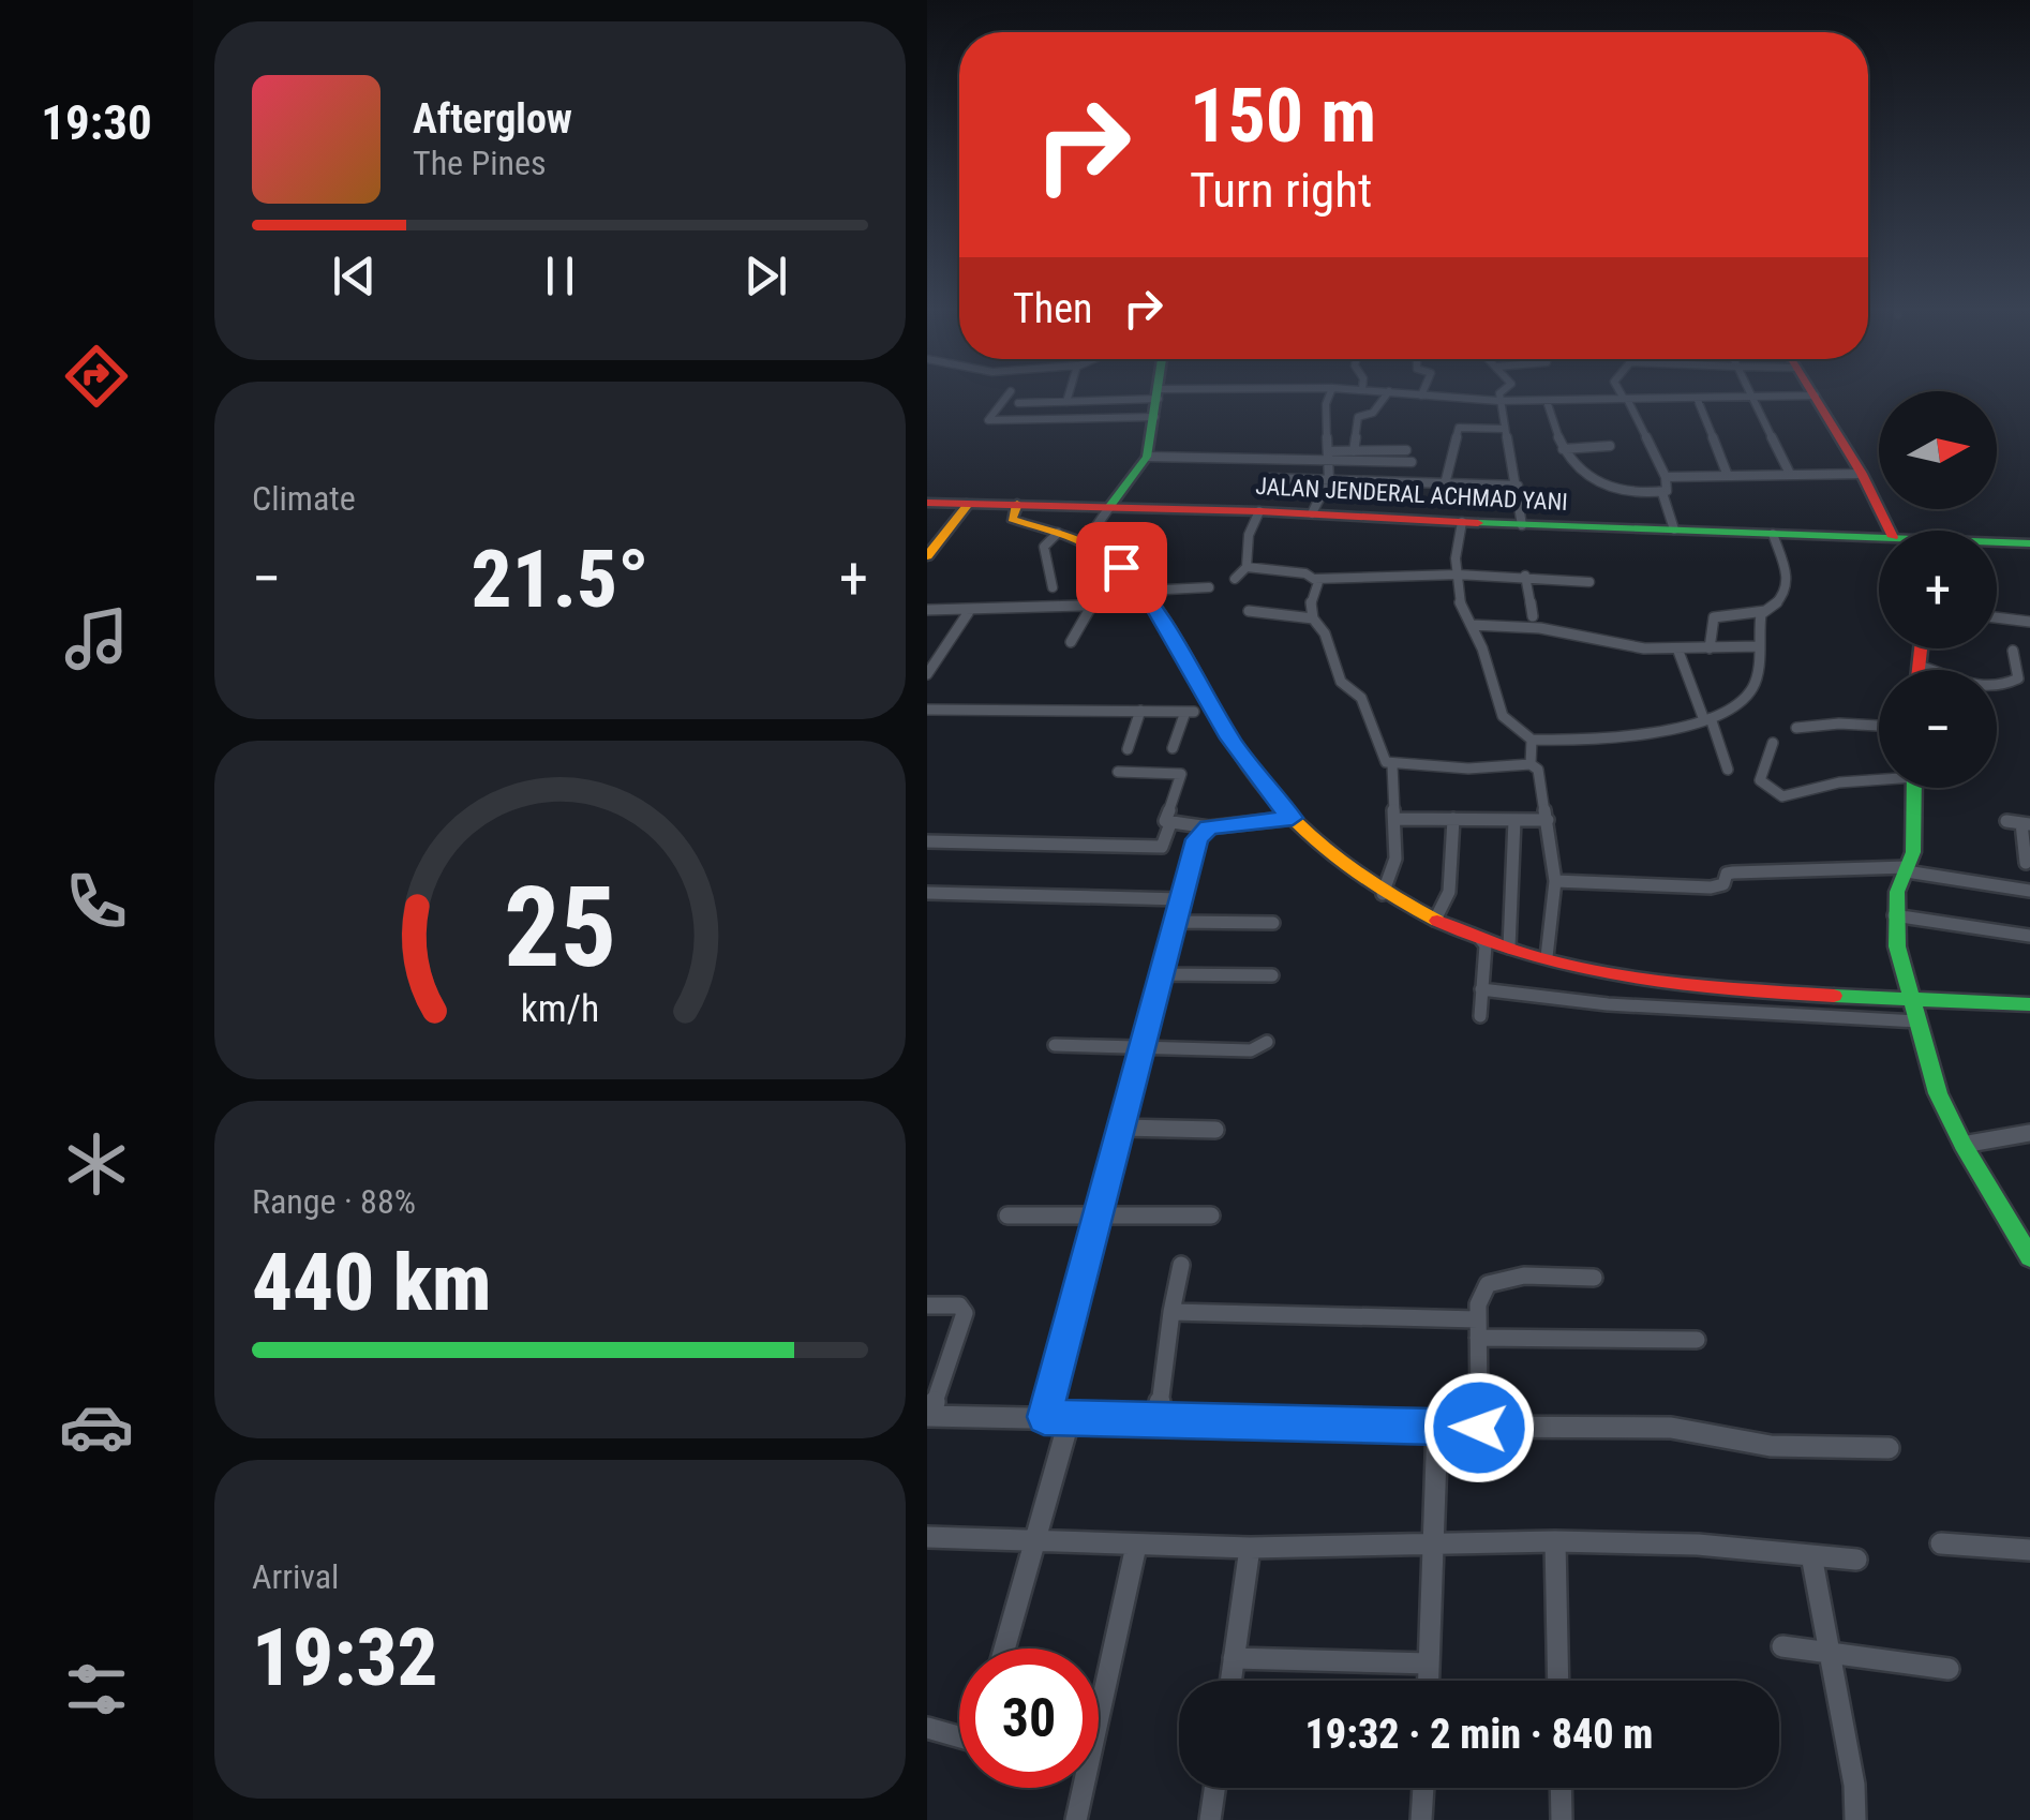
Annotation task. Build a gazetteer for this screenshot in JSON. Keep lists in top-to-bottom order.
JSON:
{
  "streets": {
    "main road": ["JALAN JENDERAL ACHMAD YANI"]
  },
  "north": "right",
  "page": {
    "tabs": "19:30",
    "turn": ["150 m", "Turn right"],
    "song": ["Afterglow", "The Pines"],
    "then": "Then",
    "tile": [
      "Climate",
      ["Range · 88%", "440 km"],
      ["Arrival", "19:32"]
    ],
    "map_buttons": ["+", "−"],
    "heat": ["−", "21.5°", "+"],
    "limit": "30",
    "trip": "19:32 · 2 min · 840 m",
    "gauge": ["25", "km/h"]
  }
}
